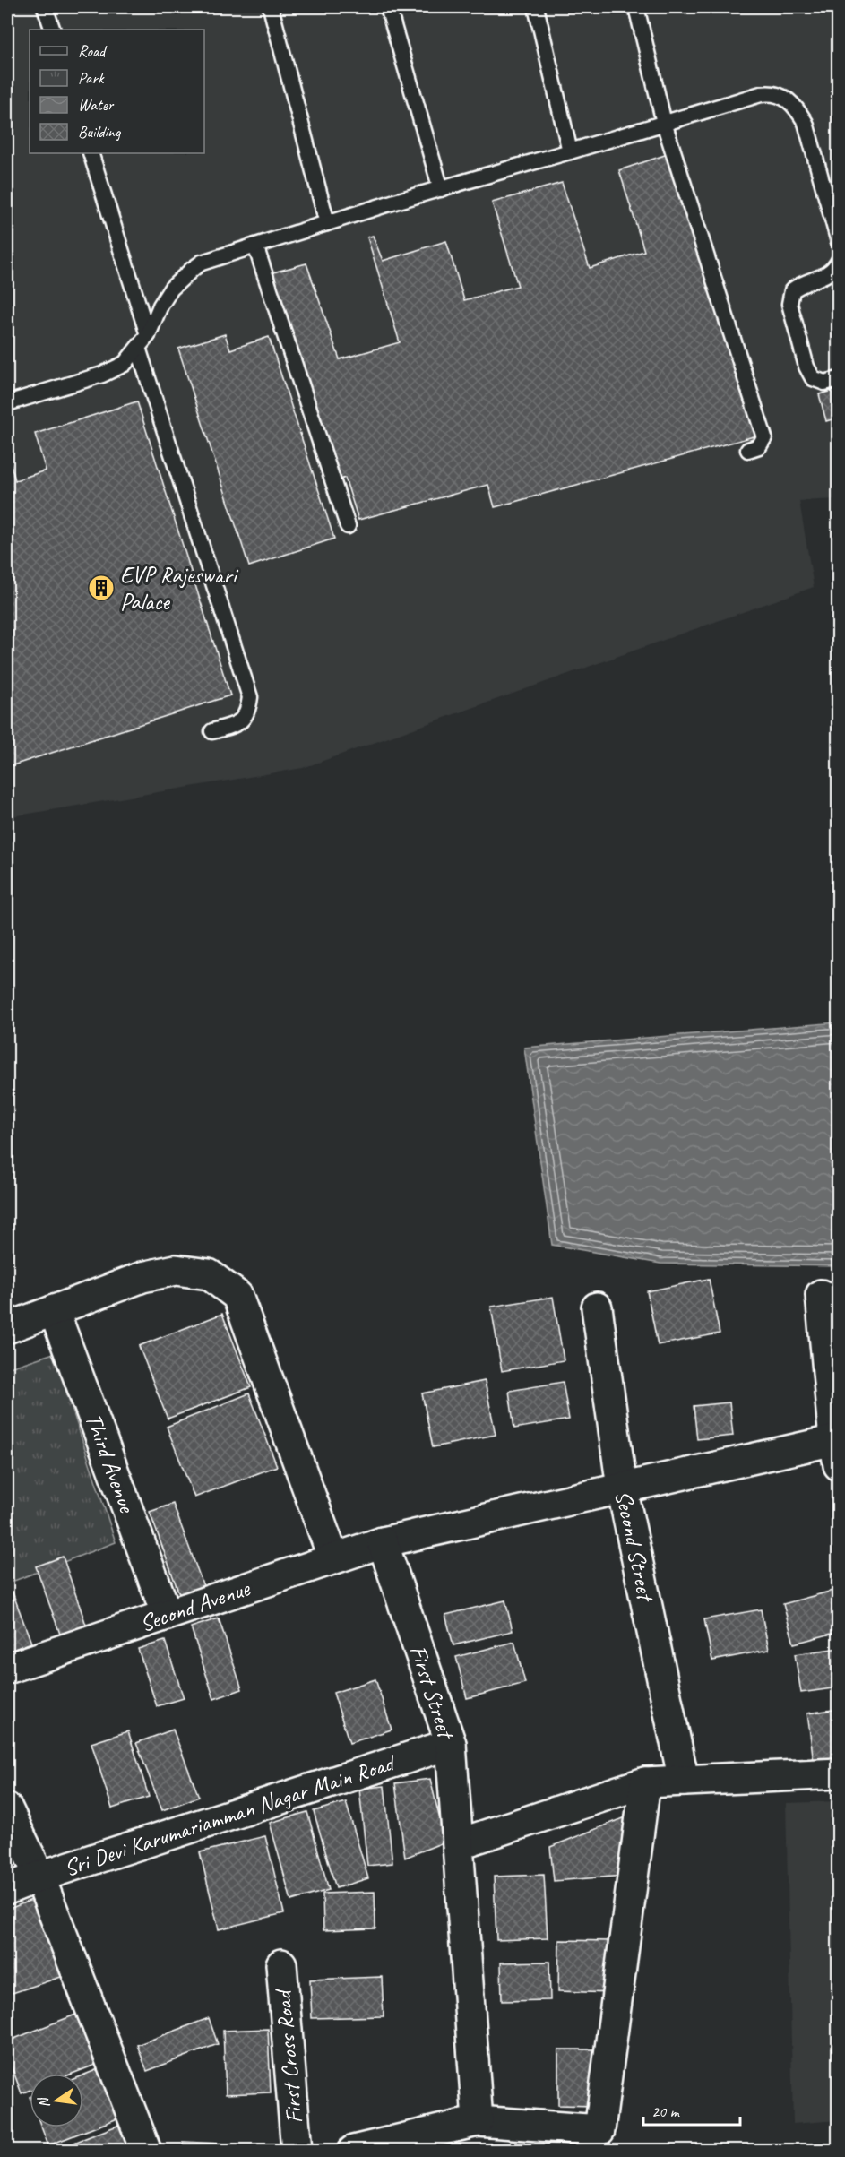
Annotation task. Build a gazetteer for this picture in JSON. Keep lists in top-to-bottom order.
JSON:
{
  "streets": {
    "street": [
      "Third Avenue",
      "Second Street",
      "Second Avenue",
      "First Street",
      "Sri Devi Karumariamman Nagar Main Road",
      "First Cross Road"
    ]
  },
  "crossings": [
    ["Third Avenue", "Second Avenue"],
    ["Second Street", "Second Avenue"],
    ["Second Avenue", "First Street"],
    ["First Street", "Sri Devi Karumariamman Nagar Main Road"]
  ],
  "places": {
    "building": ["EVP Rajeswari Palace"]
  },
  "legend": [
    "Road",
    "Park",
    "Water",
    "Building"
  ],
  "scale_bar": "20 m",
  "north": "left"
}
